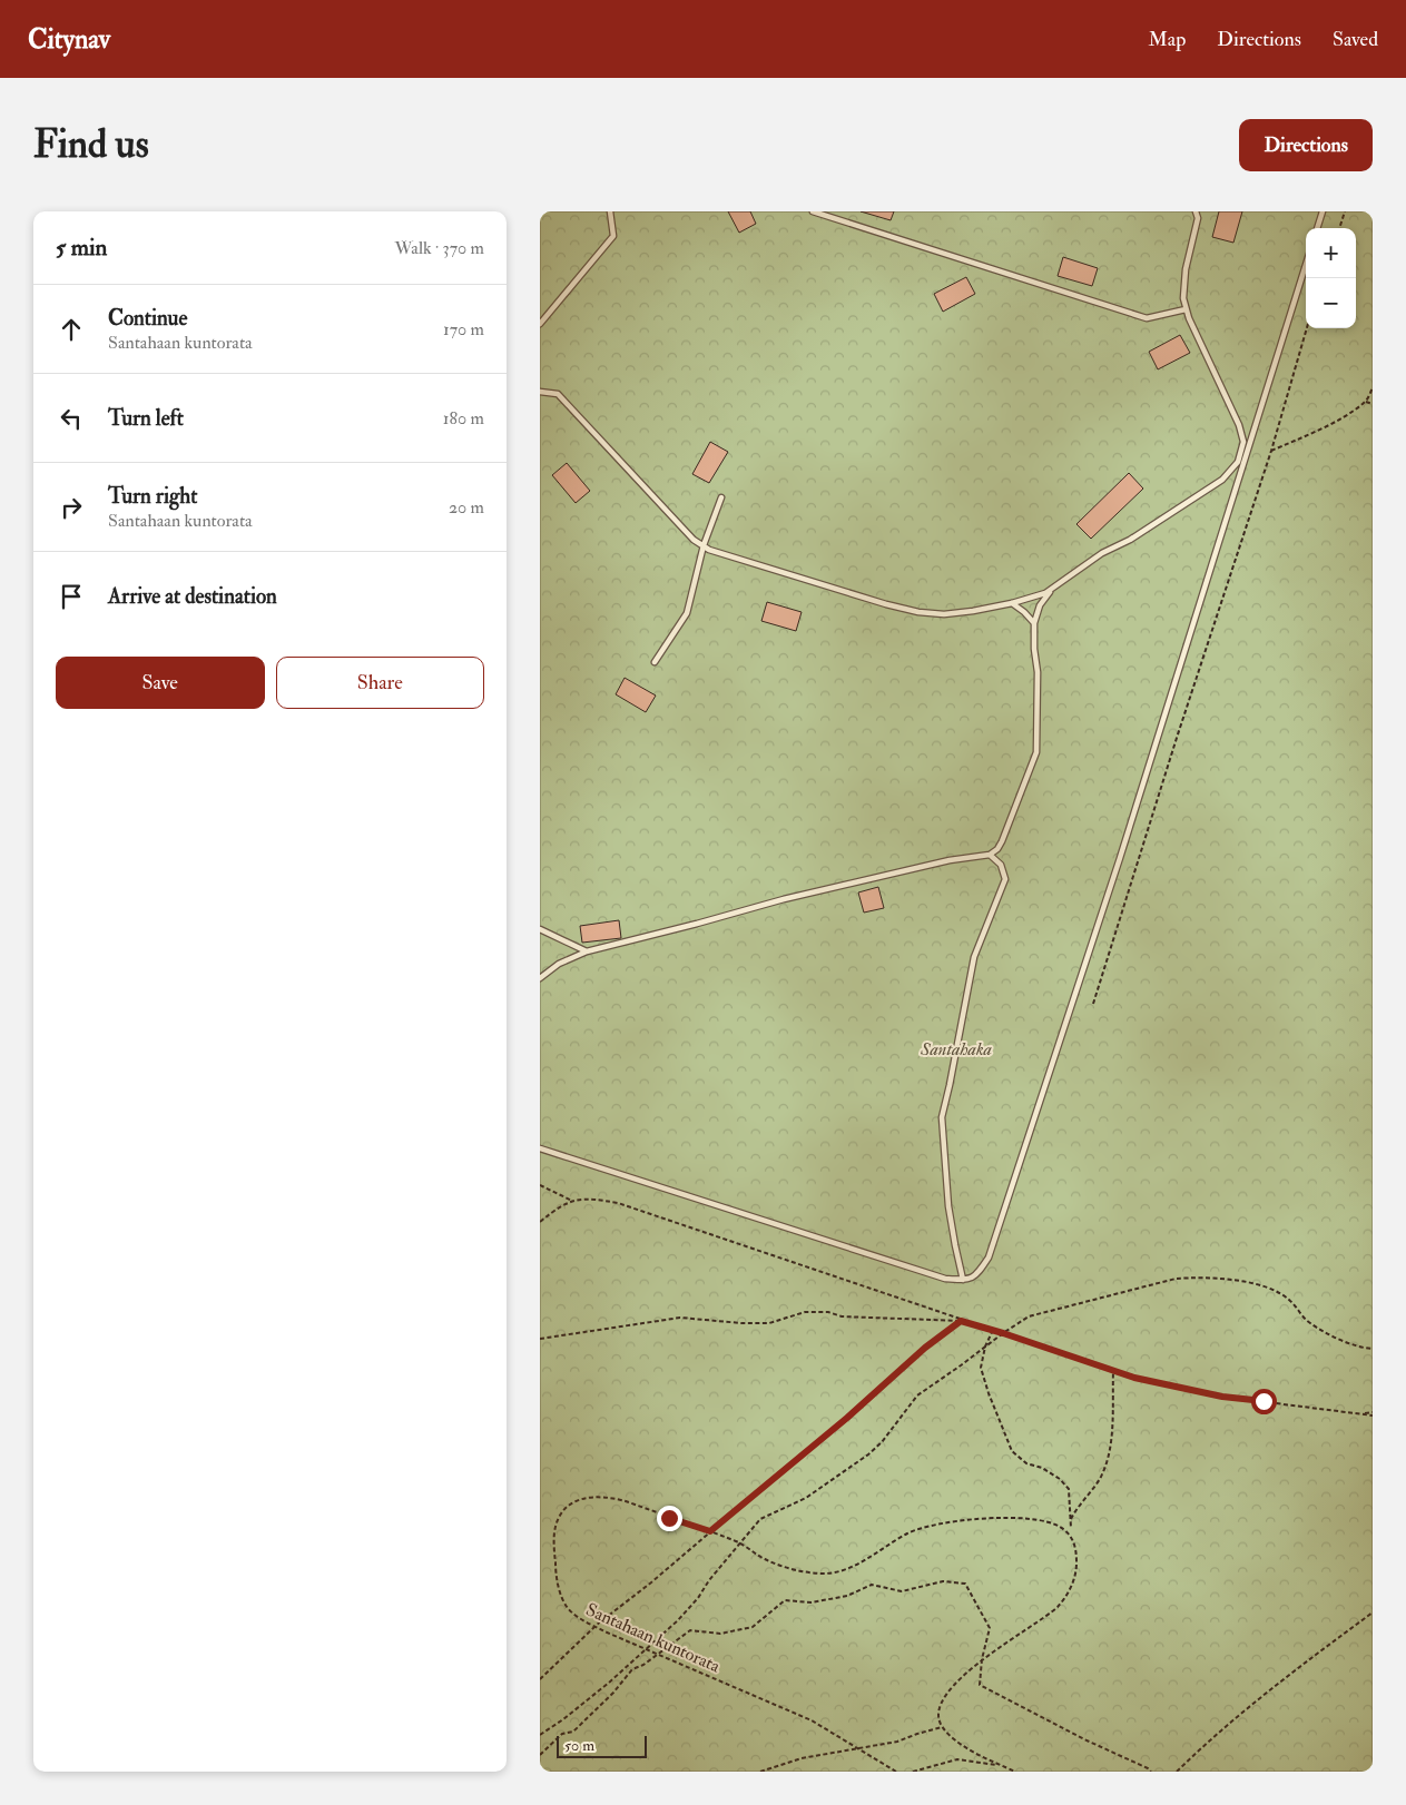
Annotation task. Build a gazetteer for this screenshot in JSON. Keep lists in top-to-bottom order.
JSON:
{
  "streets": {
    "path": ["Santahaan kuntorata"]
  },
  "parks": ["Santahaka"],
  "scale_bar": "50 m",
  "page": {
    "header": "Citynav",
    "nav": ["Map", "Directions", "Saved"],
    "buttons": [
      "Directions",
      ["Save", "Share"]
    ],
    "title": "Find us",
    "heading": ["5 min", "Walk · 370 m"],
    "map_buttons": ["+", "−"],
    "list": [
      ["Continue", "Santahaan kuntorata", "170 m"],
      ["Turn left", "180 m"],
      ["Turn right", "Santahaan kuntorata", "20 m"],
      "Arrive at destination"
    ],
    "scale": "50 m"
  }
}
